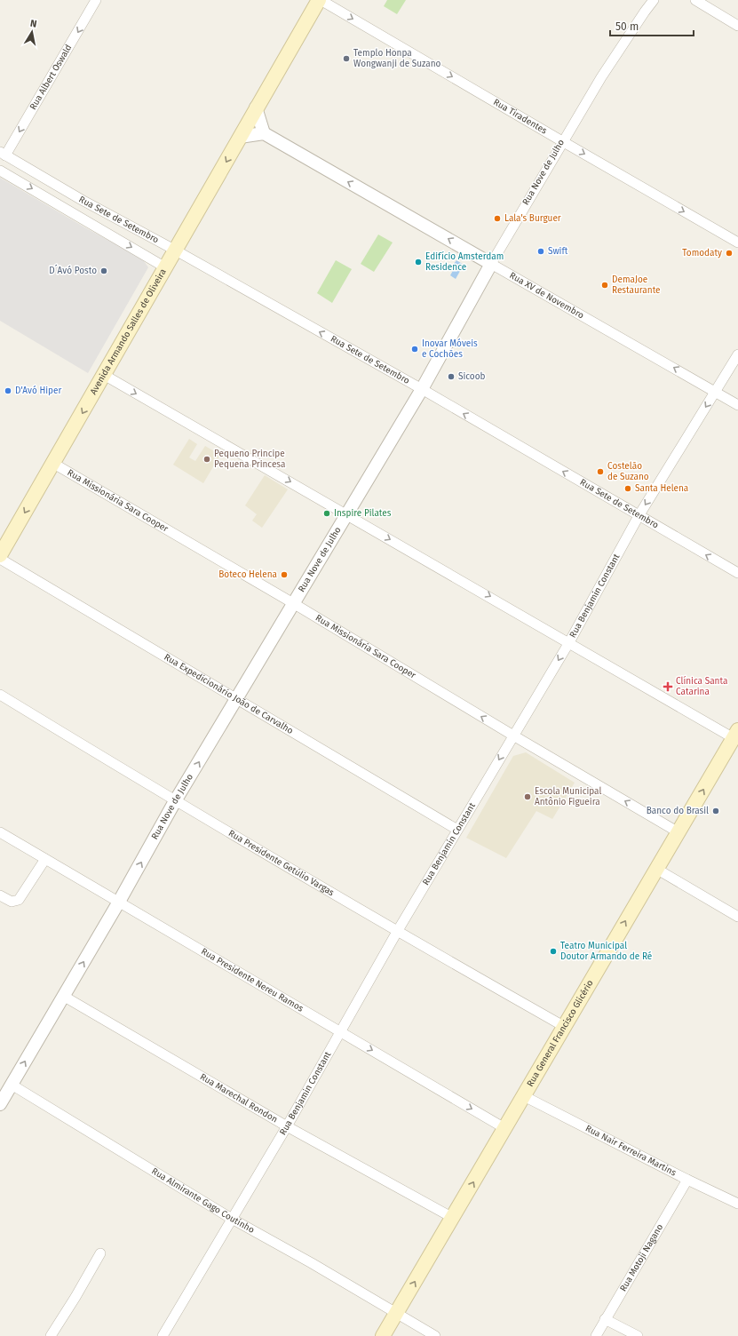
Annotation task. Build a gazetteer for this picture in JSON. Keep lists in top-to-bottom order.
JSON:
{
  "streets": {
    "main road": ["Avenida Armando Salles de Oliveira", "Rua General Francisco Glicério"],
    "street": [
      "Rua Albert Oswald",
      "Rua Tiradentes",
      "Rua Nove de Julho",
      "Rua Sete de Setembro",
      "Rua XV de Novembro",
      "Rua Missionária Sara Cooper",
      "Rua Benjamin Constant",
      "Rua Expedicionário João de Carvalho",
      "Rua Presidente Getúlio Vargas",
      "Rua Presidente Nereu Ramos",
      "Rua Marechal Rondon",
      "Rua Nair Ferreira Martins",
      "Rua Almirante Gago Coutinho",
      "Rua Motoji Nagano"
    ]
  },
  "crossings": [
    ["Rua Albert Oswald", "Rua Sete de Setembro"],
    ["Rua Tiradentes", "Rua Nove de Julho"],
    ["Rua Tiradentes", "Avenida Armando Salles de Oliveira"],
    ["Rua Nove de Julho", "Rua Sete de Setembro"],
    ["Rua Nove de Julho", "Rua XV de Novembro"],
    ["Rua Nove de Julho", "Rua Missionária Sara Cooper"],
    ["Rua Nove de Julho", "Rua Expedicionário João de Carvalho"],
    ["Rua Nove de Julho", "Rua Presidente Getúlio Vargas"],
    ["Rua Nove de Julho", "Rua Presidente Nereu Ramos"],
    ["Rua Nove de Julho", "Rua Marechal Rondon"],
    ["Rua Nove de Julho", "Rua Almirante Gago Coutinho"],
    ["Rua Sete de Setembro", "Avenida Armando Salles de Oliveira"],
    ["Rua Sete de Setembro", "Rua Benjamin Constant"],
    ["Rua XV de Novembro", "Rua Benjamin Constant"],
    ["Avenida Armando Salles de Oliveira", "Rua Missionária Sara Cooper"],
    ["Rua Missionária Sara Cooper", "Rua Benjamin Constant"],
    ["Rua Missionária Sara Cooper", "Rua General Francisco Glicério"],
    ["Rua Benjamin Constant", "Rua Expedicionário João de Carvalho"],
    ["Rua Benjamin Constant", "Rua Presidente Getúlio Vargas"],
    ["Rua Benjamin Constant", "Rua Presidente Nereu Ramos"],
    ["Rua Benjamin Constant", "Rua Marechal Rondon"],
    ["Rua Benjamin Constant", "Rua Almirante Gago Coutinho"],
    ["Rua Presidente Getúlio Vargas", "Rua General Francisco Glicério"],
    ["Rua Presidente Nereu Ramos", "Rua General Francisco Glicério"],
    ["Rua General Francisco Glicério", "Rua Marechal Rondon"],
    ["Rua General Francisco Glicério", "Rua Nair Ferreira Martins"],
    ["Rua General Francisco Glicério", "Rua Almirante Gago Coutinho"],
    ["Rua Nair Ferreira Martins", "Rua Motoji Nagano"]
  ],
  "one_way": [
    "Rua Albert Oswald",
    "Rua Tiradentes",
    "Rua XV de Novembro",
    "Avenida Armando Salles de Oliveira",
    "Rua Missionária Sara Cooper",
    "Rua General Francisco Glicério"
  ],
  "places": {
    "other": [
      "Templo Honpa Wongwanji de Suzano",
      "Lala's Burguer",
      "Swift",
      "Tomodaty",
      "Edifício Amsterdam Residence",
      "D´Avó Posto",
      "DemaJoe Restaurante",
      "Inovar Móveis e Cochões",
      "Sicoob",
      "D'Avó Hiper",
      "Pequeno Principe Pequena Princesa",
      "Costelão de Suzano",
      "Santa Helena",
      "Inspire Pilates",
      "Boteco Helena",
      "Escola Municipal Antônio Figueira",
      "Banco do Brasil",
      "Teatro Municipal Doutor Armando de Ré"
    ],
    "health": ["Clínica Santa Catarina"]
  },
  "scale_bar": "50 m",
  "north": "top"
}
